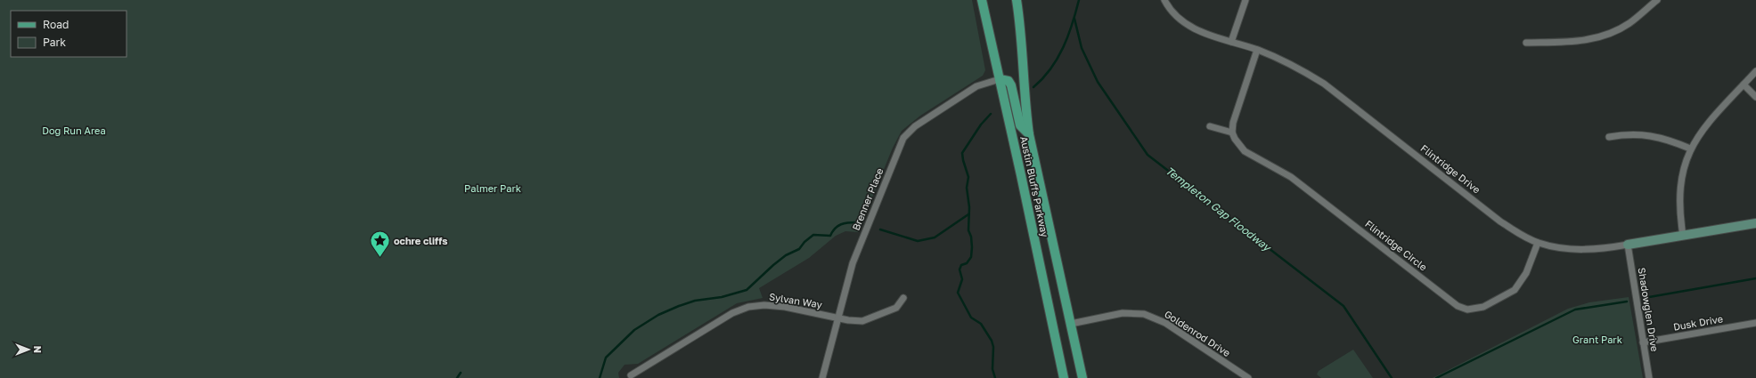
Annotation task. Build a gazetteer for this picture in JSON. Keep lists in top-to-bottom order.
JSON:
{
  "streets": {
    "main road": ["Austin Bluffs Parkway"],
    "street": [
      "Flintridge Drive",
      "Brenner Place",
      "Flintridge Circle",
      "Sylvan Way",
      "Shadowglen Drive",
      "Dusk Drive",
      "Goldenrod Drive"
    ]
  },
  "crossings": [
    ["Flintridge Drive", "Flintridge Circle"],
    ["Flintridge Drive", "Shadowglen Drive"],
    ["Austin Bluffs Parkway", "Brenner Place"],
    ["Austin Bluffs Parkway", "Goldenrod Drive"],
    ["Brenner Place", "Sylvan Way"],
    ["Shadowglen Drive", "Dusk Drive"]
  ],
  "water": ["Templeton Gap Floodway"],
  "parks": ["Dog Run Area", "Palmer Park", "Grant Park"],
  "places": {
    "place": ["ochre cliffs"]
  },
  "legend": ["Road", "Park"],
  "north": "right"
}
